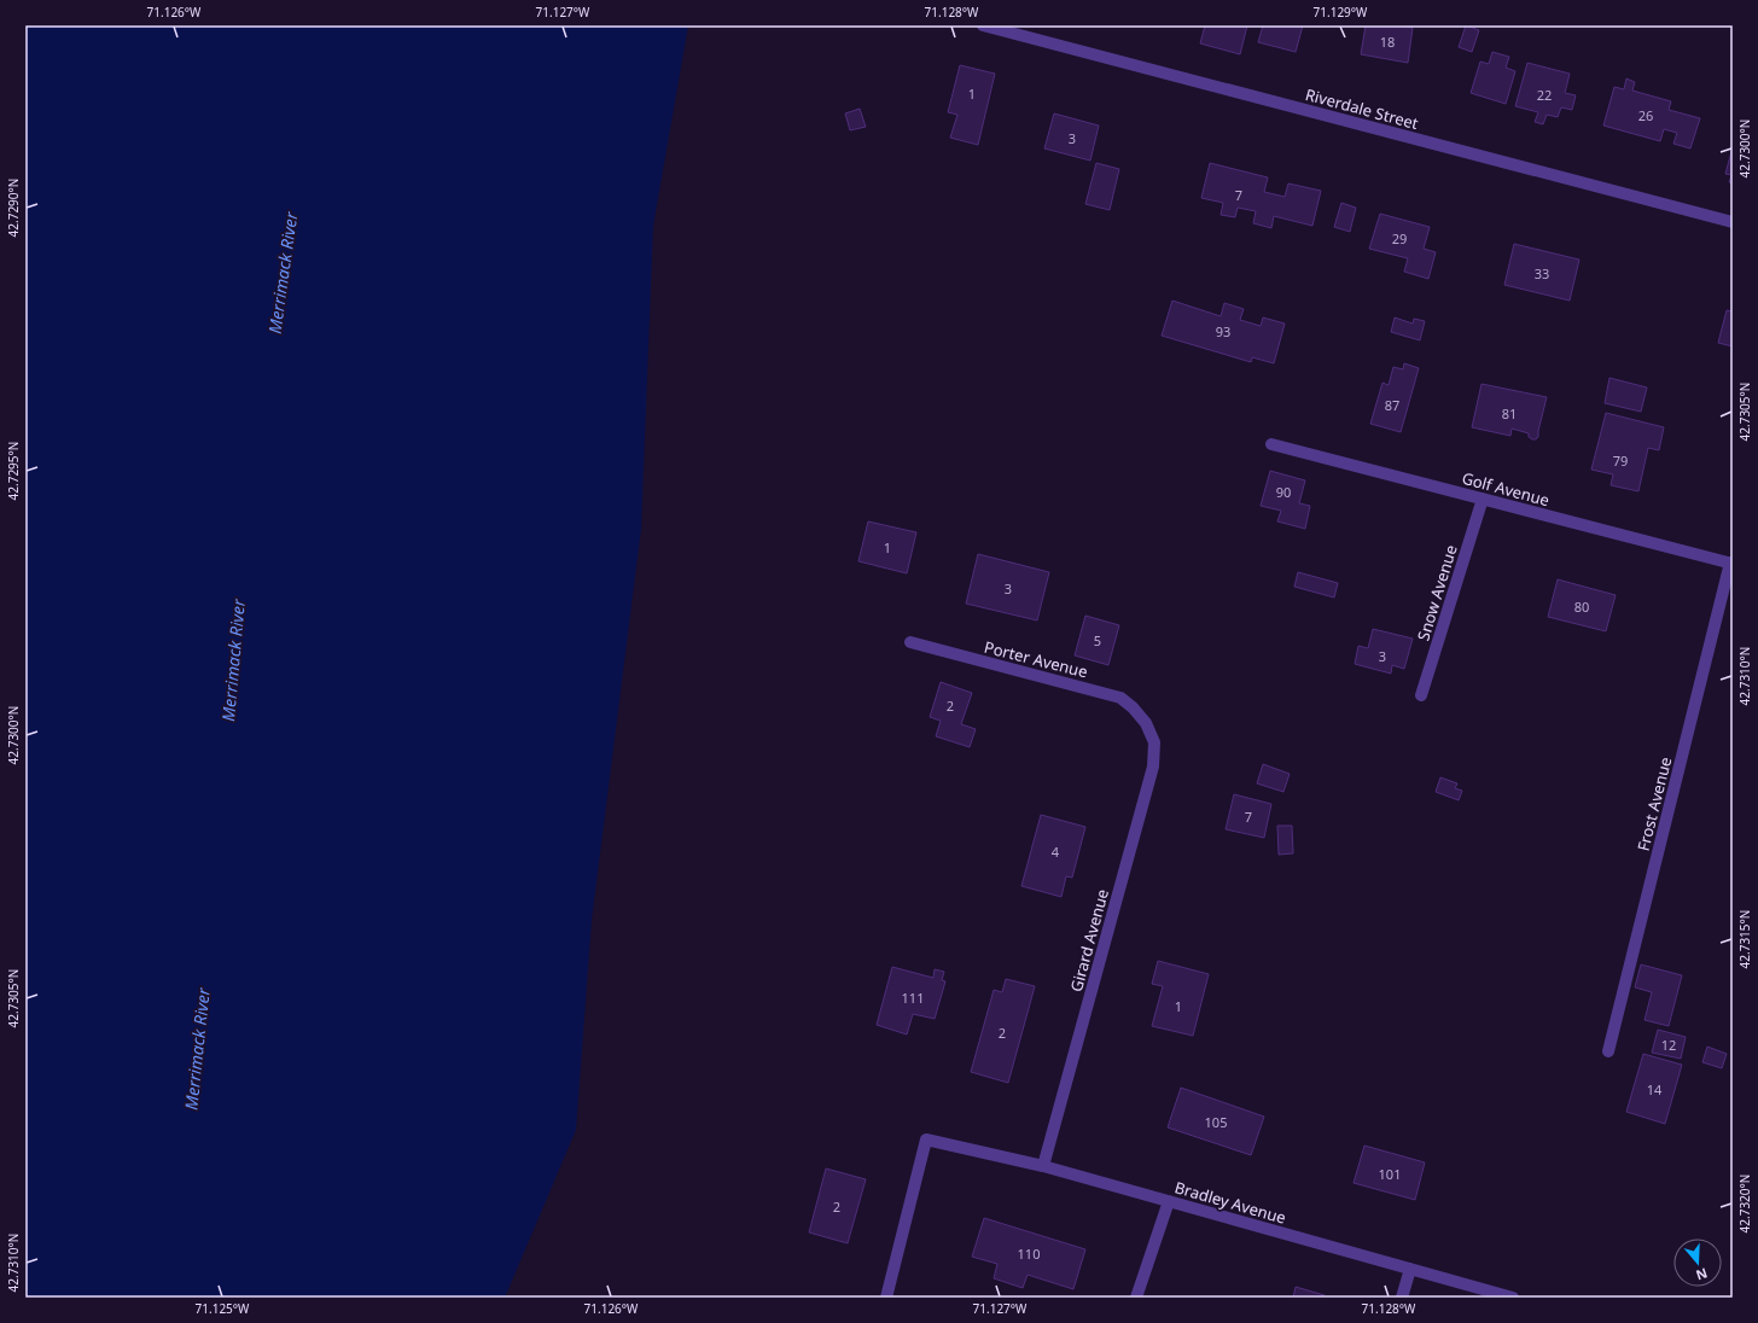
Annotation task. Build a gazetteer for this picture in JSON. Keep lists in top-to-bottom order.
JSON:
{
  "streets": {
    "street": [
      "Riverdale Street",
      "Golf Avenue",
      "Snow Avenue",
      "Porter Avenue",
      "Frost Avenue",
      "Girard Avenue",
      "Bradley Avenue"
    ]
  },
  "crossings": [
    ["Golf Avenue", "Snow Avenue"],
    ["Golf Avenue", "Frost Avenue"],
    ["Porter Avenue", "Girard Avenue"],
    ["Girard Avenue", "Bradley Avenue"]
  ],
  "water": ["Merrimack River"],
  "house_numbers": [
    "18",
    "1",
    "22",
    "26",
    "3",
    "7",
    "29",
    "33",
    "93",
    "87",
    "81",
    "79",
    "90",
    "1",
    "3",
    "80",
    "5",
    "3",
    "2",
    "7",
    "4",
    "111",
    "1",
    "2",
    "12",
    "14",
    "105",
    "101",
    "2",
    "110"
  ],
  "north": "bottom",
  "coordinates": [
    "71.126°W",
    "71.127°W",
    "71.128°W",
    "71.129°W",
    "42.7300°N",
    "42.7290°N",
    "42.7305°N",
    "42.7295°N",
    "42.7310°N",
    "42.7315°N",
    "42.7320°N",
    "71.125°W"
  ]
}
